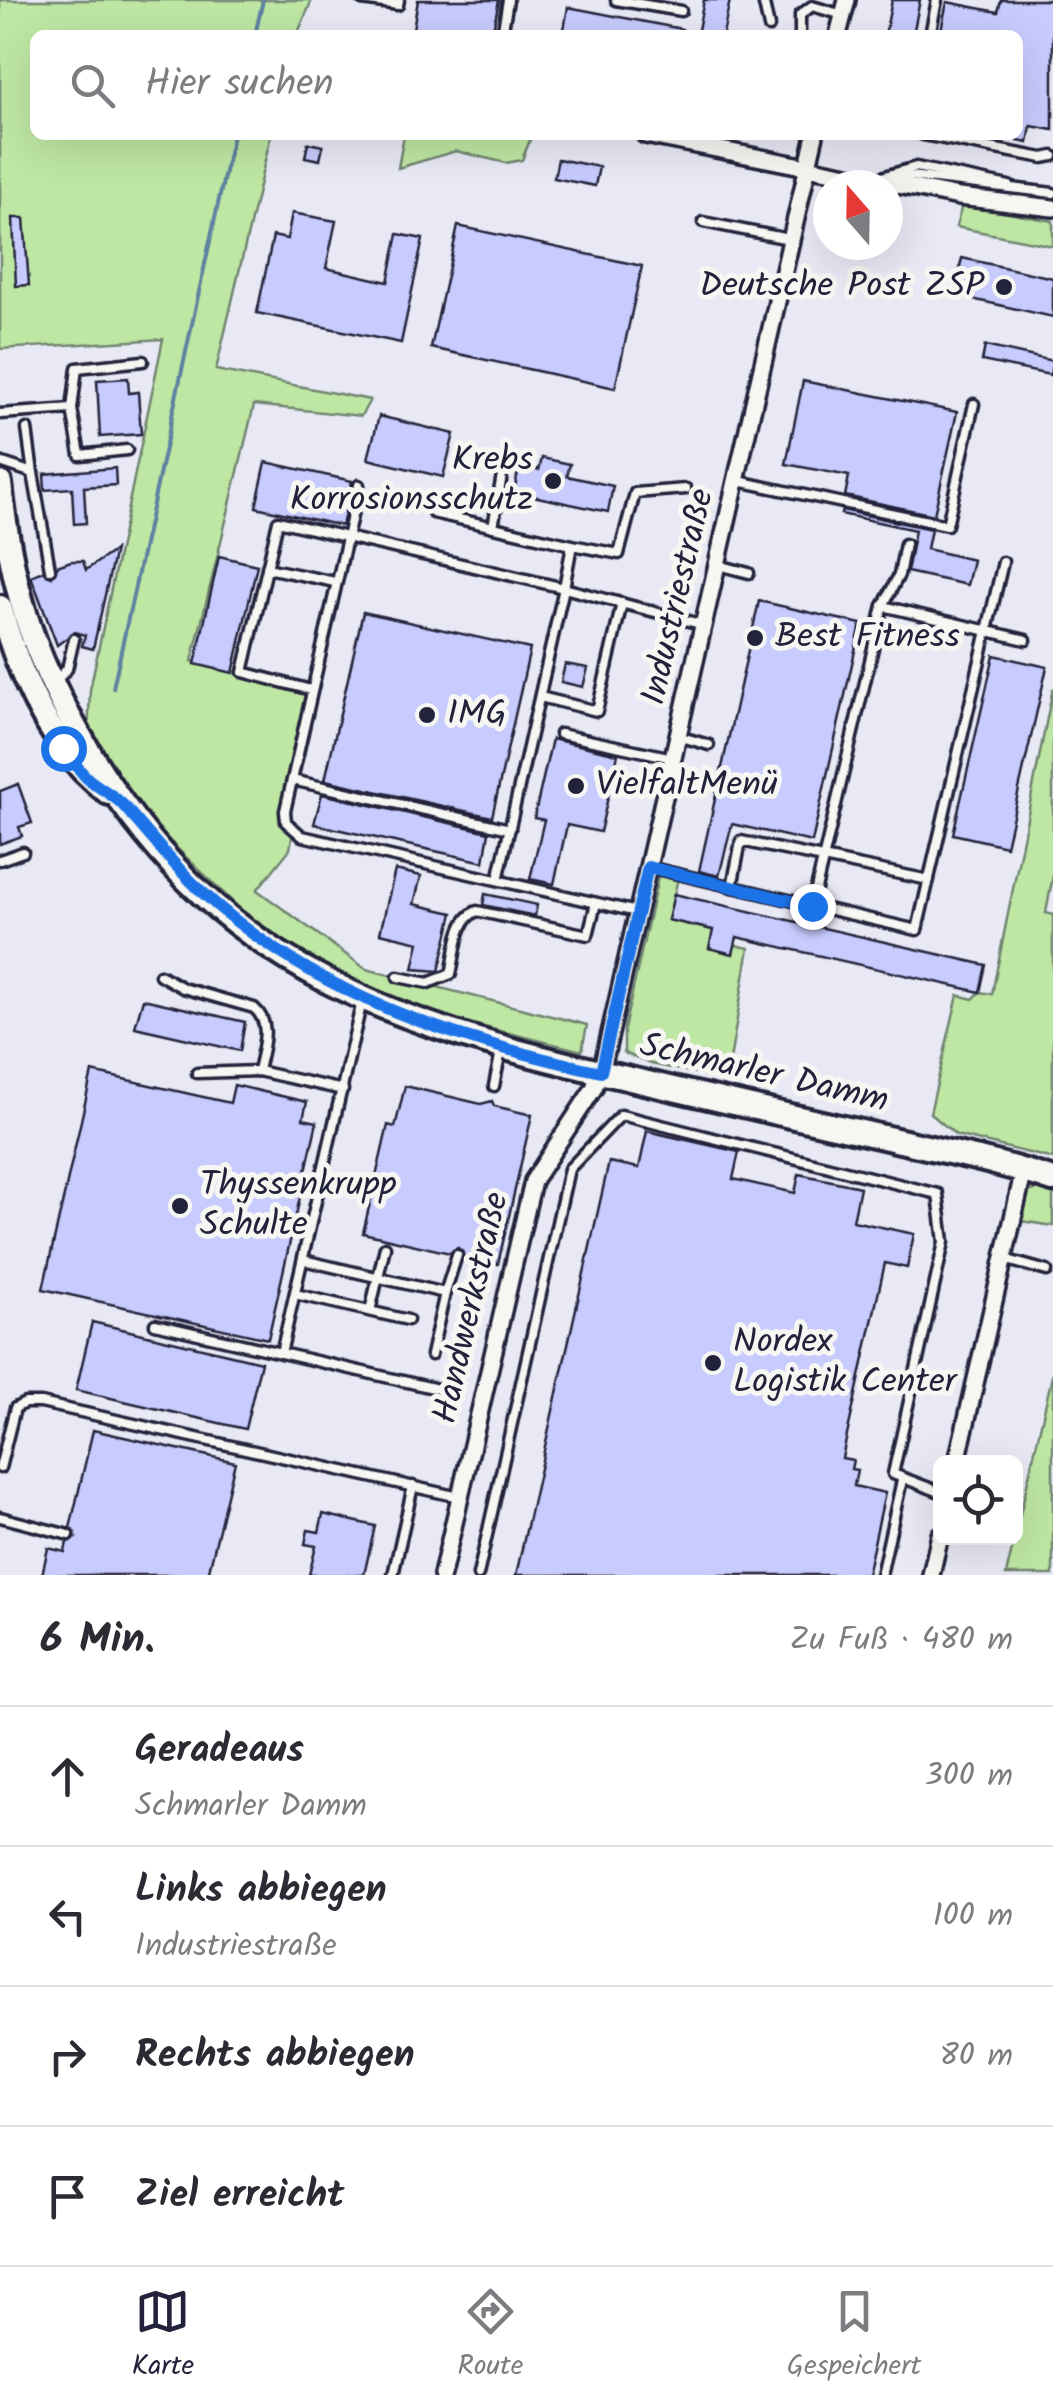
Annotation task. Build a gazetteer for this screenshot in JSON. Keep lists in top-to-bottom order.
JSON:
{
  "streets": {
    "street": ["Industriestraße", "Schmarler Damm", "Handwerkstraße"]
  },
  "crossings": [
    ["Industriestraße", "Schmarler Damm"],
    ["Industriestraße", "Handwerkstraße"],
    ["Schmarler Damm", "Handwerkstraße"]
  ],
  "places": [
    "Deutsche Post ZSP",
    "Krebs Korrosionsschutz",
    "Best Fitness",
    "IMG",
    "VielfaltMenü",
    "Thyssenkrupp Schulte",
    "Nordex Logistik Center"
  ],
  "north": "top",
  "page": {
    "search": "Hier suchen",
    "heading": ["6 Min.", "Zu Fuß · 480 m"],
    "list": [
      ["Geradeaus", "Schmarler Damm", "300 m"],
      ["Links abbiegen", "Industriestraße", "100 m"],
      ["Rechts abbiegen", "80 m"],
      "Ziel erreicht"
    ],
    "nav": ["Karte", "Route", "Gespeichert"]
  }
}
